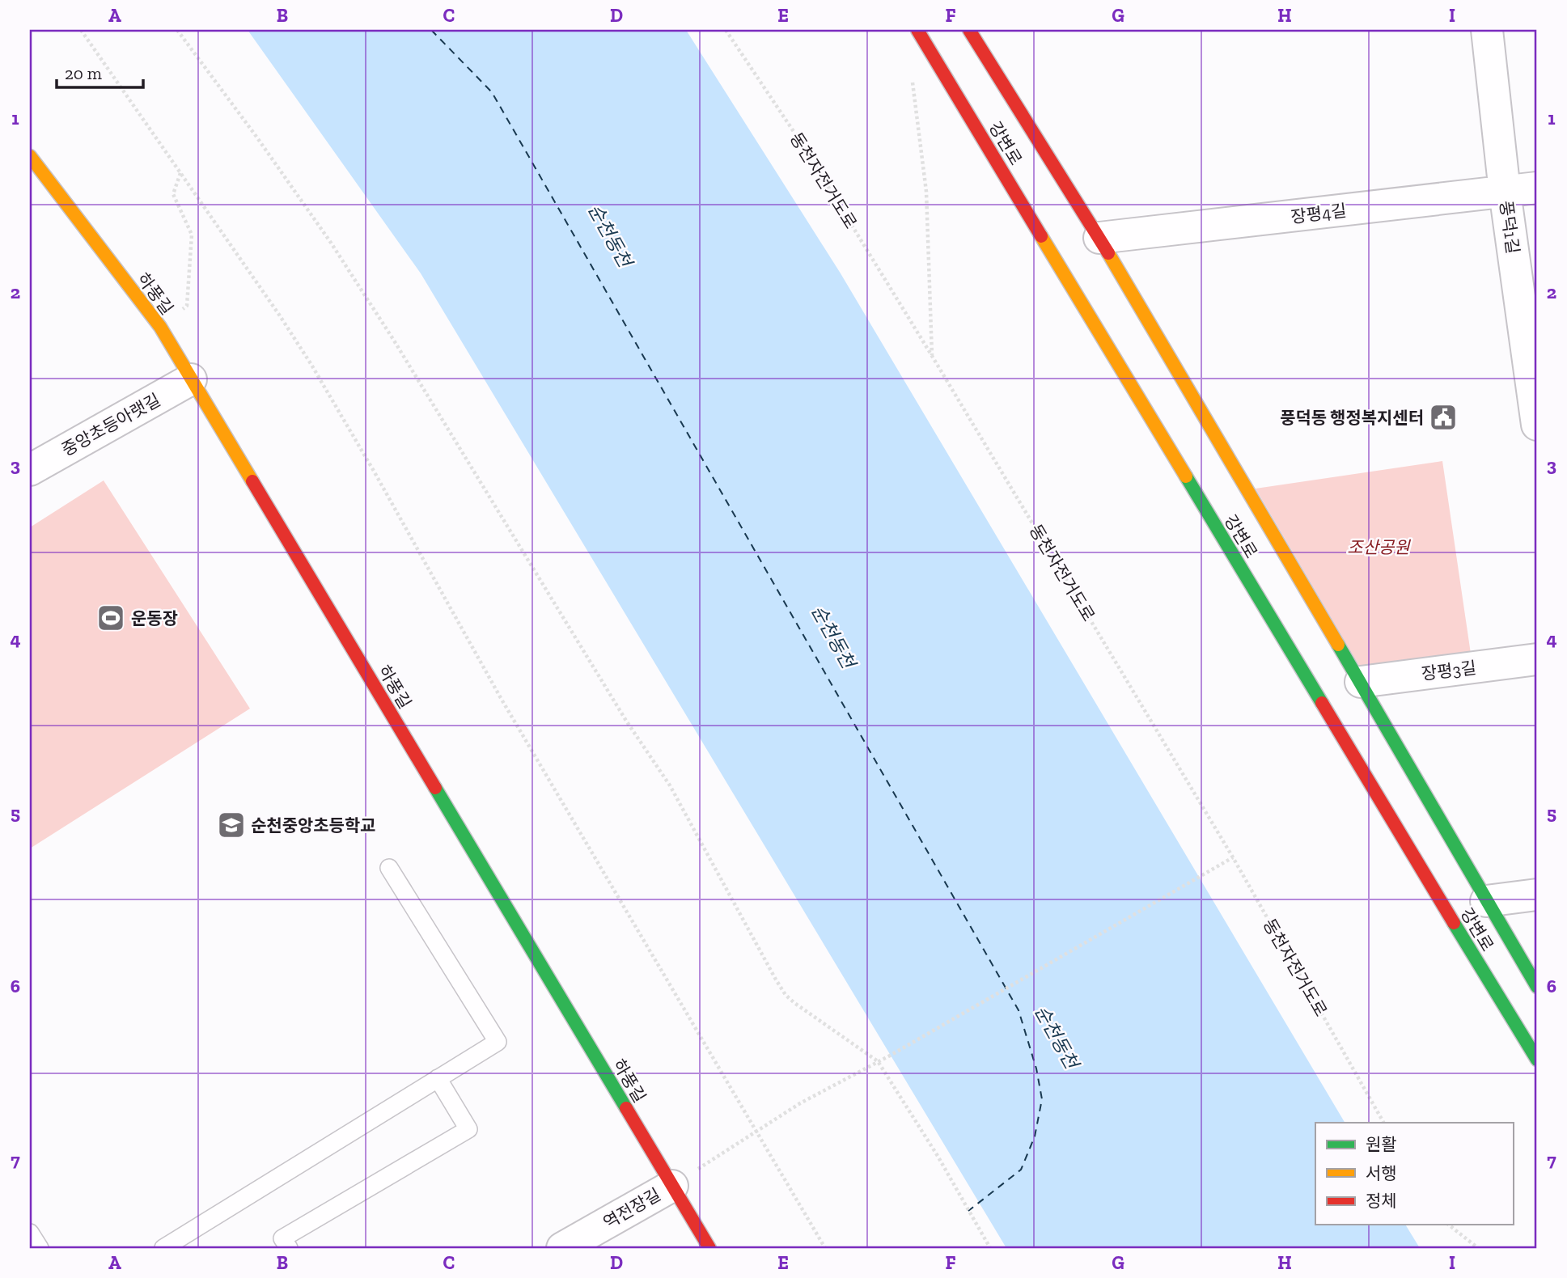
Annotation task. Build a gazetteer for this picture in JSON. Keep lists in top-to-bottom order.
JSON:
{
  "streets": {
    "main road": ["강변로", "하풍길"],
    "street": [
      "장평4길",
      "풍덕1길",
      "중앙초등아랫길",
      "장평3길",
      "역전장길"
    ],
    "path": ["동천자전거도로"]
  },
  "crossings": [
    ["강변로", "장평4길"],
    ["강변로", "장평3길"],
    ["장평4길", "풍덕1길"],
    ["하풍길", "중앙초등아랫길"],
    ["하풍길", "역전장길"]
  ],
  "water": ["순천동천"],
  "parks": ["조산공원"],
  "places": {
    "public building": ["풍덕동 행정복지센터"],
    "sports": ["운동장"],
    "school or university": ["순천중앙초등학교"]
  },
  "legend": ["원활", "서행", "정체"],
  "scale_bar": "20 m",
  "grid": {
    "columns": [
      "A",
      "B",
      "C",
      "D",
      "E",
      "F",
      "G",
      "H",
      "I"
    ],
    "rows": [
      "1",
      "2",
      "3",
      "4",
      "5",
      "6",
      "7"
    ]
  }
}
